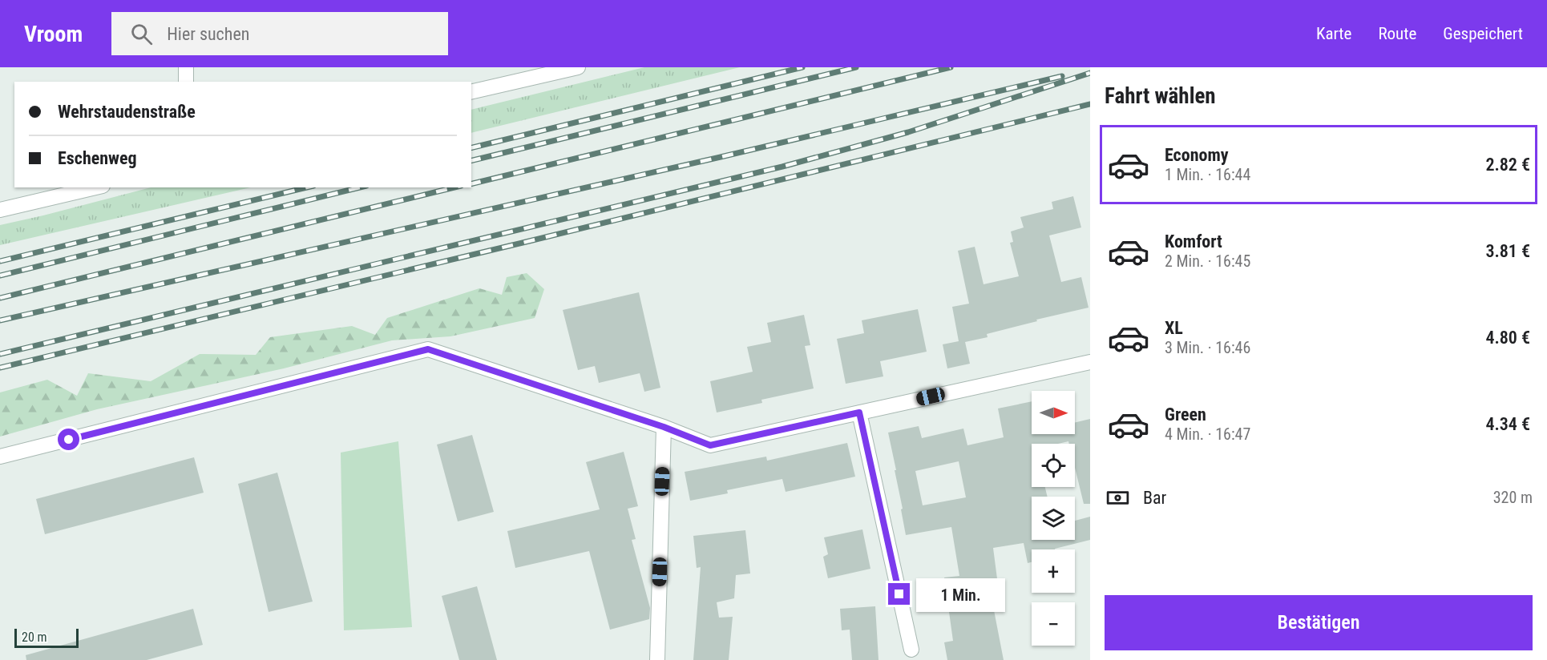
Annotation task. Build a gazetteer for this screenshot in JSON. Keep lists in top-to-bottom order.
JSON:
{
  "scale_bar": "20 m",
  "north": "right",
  "page": {
    "header": "Vroom",
    "search": "Hier suchen",
    "nav": ["Karte", "Route", "Gespeichert"],
    "heading": "Fahrt wählen",
    "banner": ["Wehrstaudenstraße", "Eschenweg"],
    "list": [
      {
        "name": "Economy",
        "note": "1 Min. · 16:44",
        "value": "2.82 €"
      },
      {
        "name": "Komfort",
        "note": "2 Min. · 16:45",
        "value": "3.81 €"
      },
      {
        "name": "XL",
        "note": "3 Min. · 16:46",
        "value": "4.80 €"
      },
      {
        "name": "Green",
        "note": "4 Min. · 16:47",
        "value": "4.34 €"
      }
    ],
    "map_buttons": ["+", "−"],
    "pay": ["Bar", "320 m"],
    "bubble": "1 Min.",
    "buttons": "Bestätigen",
    "scale": "20 m"
  }
}
